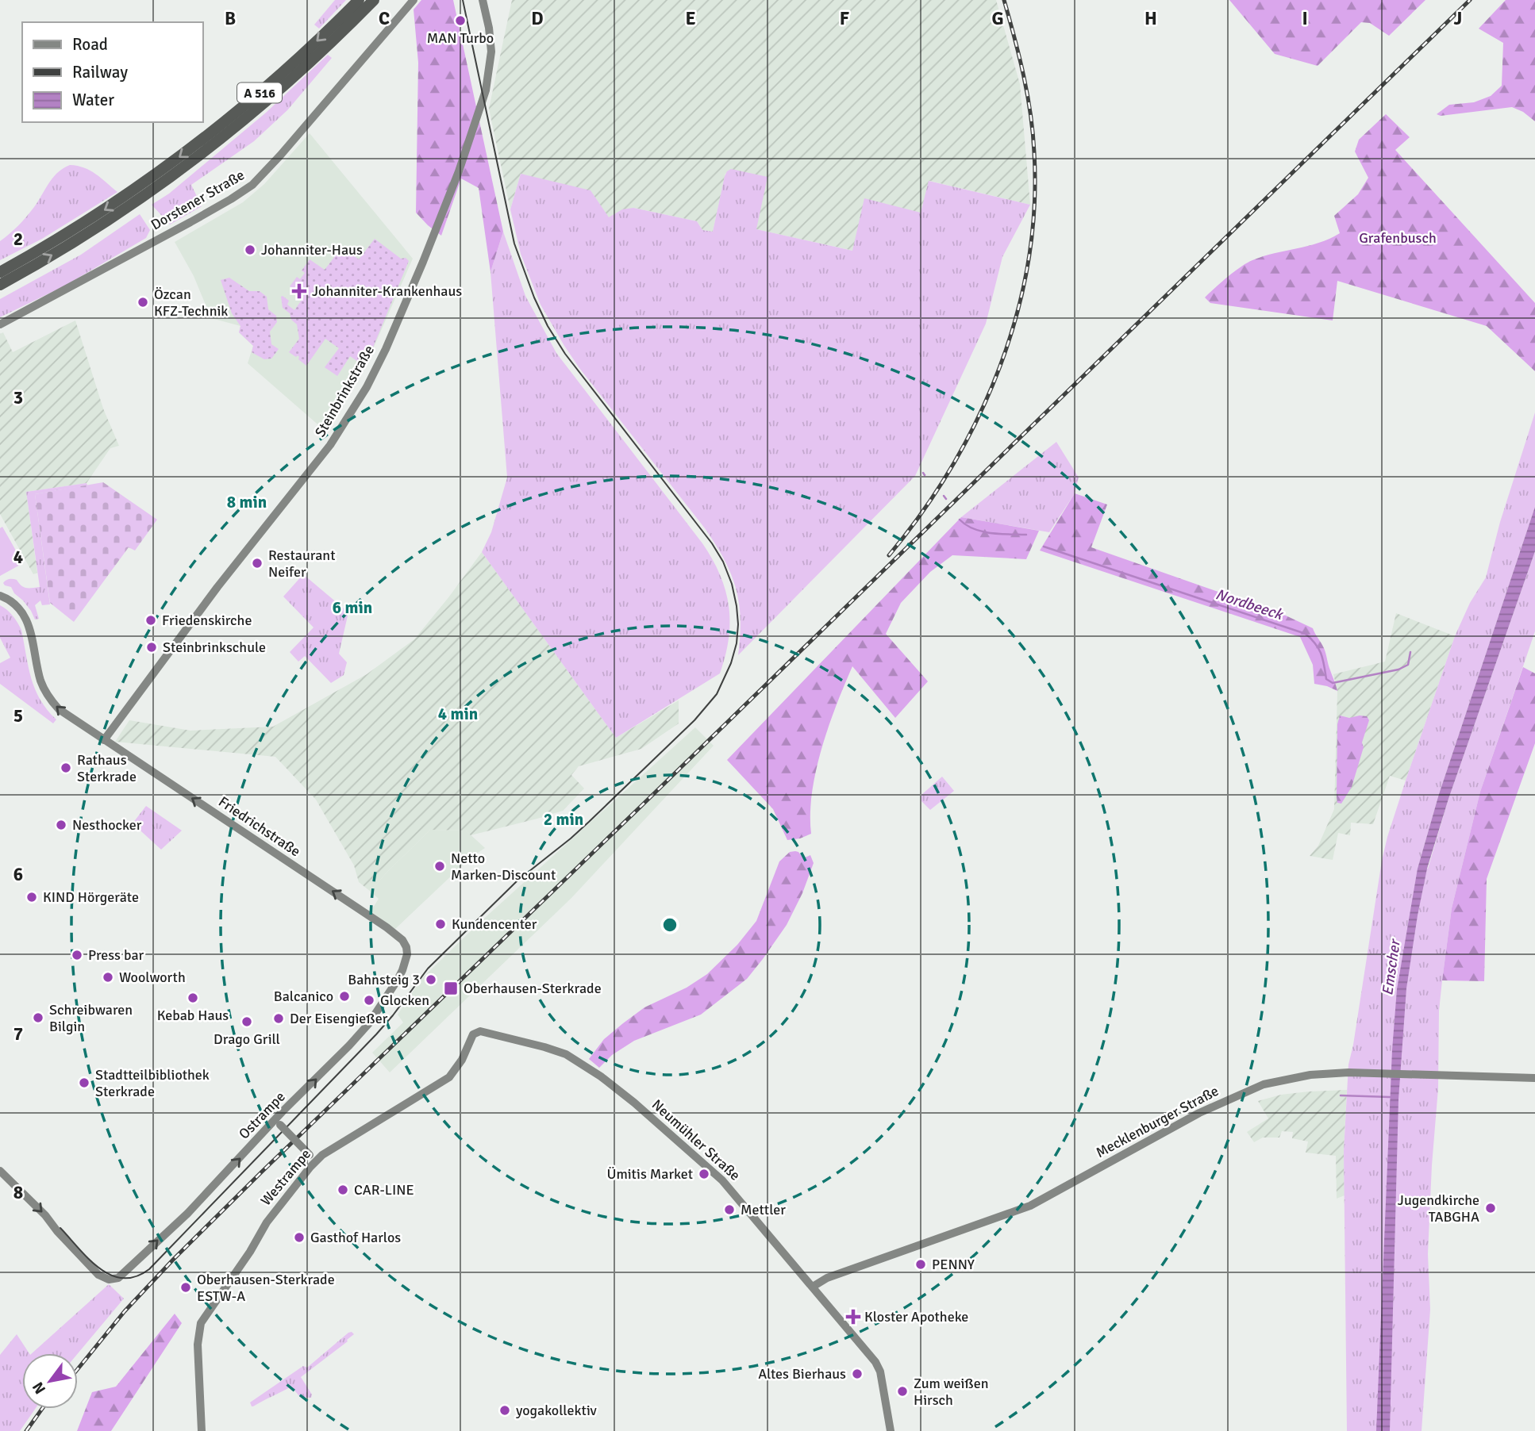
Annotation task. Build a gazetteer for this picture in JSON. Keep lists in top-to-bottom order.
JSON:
{
  "streets": {
    "highway": ["A 516"],
    "main road": [
      "Dorstener Straße",
      "Steinbrinkstraße",
      "Friedrichstraße",
      "Ostrampe",
      "Mecklenburger Straße",
      "Neumühler Straße",
      "Westrampe"
    ]
  },
  "crossings": [
    ["Steinbrinkstraße", "Friedrichstraße"],
    ["Friedrichstraße", "Ostrampe"],
    ["Mecklenburger Straße", "Neumühler Straße"],
    ["Neumühler Straße", "Westrampe"]
  ],
  "one_way": ["Friedrichstraße"],
  "water": ["Nordbeeck", "Emscher"],
  "parks": ["Grafenbusch"],
  "places": {
    "other": [
      "MAN Turbo",
      "Johanniter-Haus",
      "Özcan KFZ-Technik",
      "Restaurant Neifer",
      "Friedenskirche",
      "Steinbrinkschule",
      "Rathaus Sterkrade",
      "Nesthocker",
      "Netto Marken-Discount",
      "KIND Hörgeräte",
      "Kundencenter",
      "Press bar",
      "Woolworth",
      "Bahnsteig 3",
      "Balcanico",
      "Kebab Haus",
      "Glocken",
      "Schreibwaren Bilgin",
      "Der Eisengießer",
      "Drago Grill",
      "Stadtteilbibliothek Sterkrade",
      "Ümitis Market",
      "CAR-LINE",
      "Jugendkirche TABGHA",
      "Mettler",
      "Gasthof Harlos",
      "PENNY",
      "Oberhausen-Sterkrade ESTW-A",
      "Altes Bierhaus",
      "Zum weißen Hirsch",
      "yogakollektiv"
    ],
    "health": ["Johanniter-Krankenhaus", "Kloster Apotheke"],
    "transit": ["Oberhausen-Sterkrade"]
  },
  "legend": ["Road", "Railway", "Water"],
  "north": "bottom left",
  "grid": {
    "columns": [
      "B",
      "C",
      "D",
      "E",
      "F",
      "G",
      "H",
      "I",
      "J"
    ],
    "rows": [
      "2",
      "3",
      "4",
      "5",
      "6",
      "7",
      "8"
    ]
  },
  "rings": [
    "8 min",
    "6 min",
    "4 min",
    "2 min"
  ]
}
